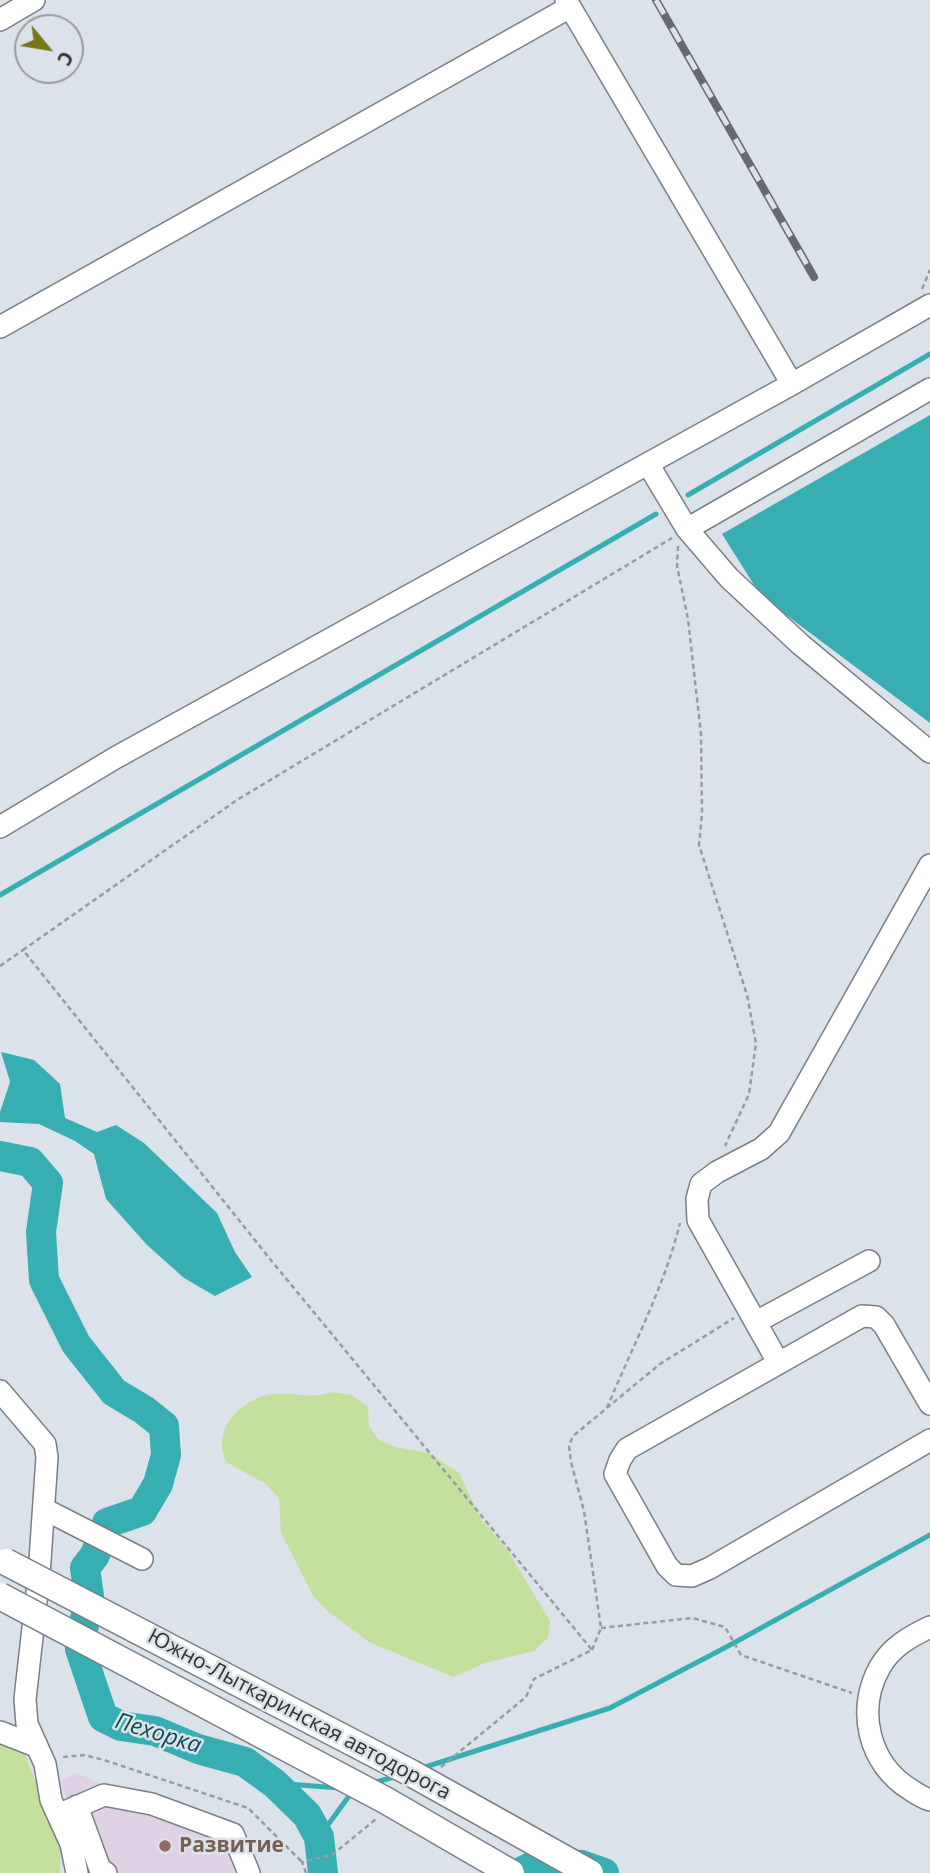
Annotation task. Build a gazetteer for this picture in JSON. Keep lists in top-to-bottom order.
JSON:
{
  "streets": {
    "main road": ["Южно-Лыткаринская автодорога"]
  },
  "water": ["Пехорка"],
  "places": ["Развитие"],
  "north": "bottom right"
}
